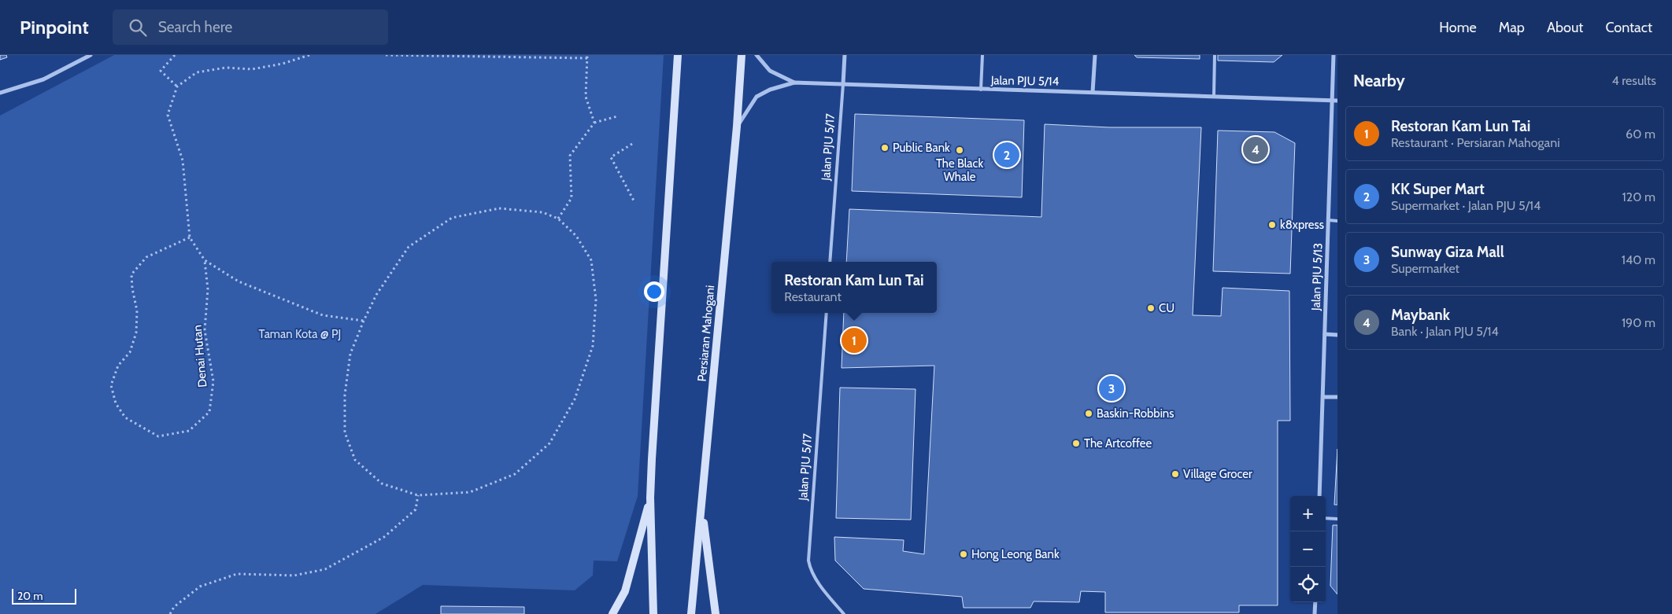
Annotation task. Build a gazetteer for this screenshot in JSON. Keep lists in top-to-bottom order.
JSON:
{
  "streets": {
    "main road": ["Persiaran Mahogani"],
    "street": ["Jalan PJU 5/14", "Jalan PJU 5/17", "Jalan PJU 5/13"],
    "path": ["Denai Hutan"]
  },
  "crossings": [
    ["Jalan PJU 5/14", "Jalan PJU 5/17"],
    ["Jalan PJU 5/14", "Jalan PJU 5/13"],
    ["Jalan PJU 5/14", "Persiaran Mahogani"]
  ],
  "parks": ["Taman Kota @ PJ"],
  "places": [
    "Public Bank",
    "The Black Whale",
    "k8xpress",
    "CU",
    "Baskin-Robbins",
    "The Artcoffee",
    "Village Grocer",
    "Hong Leong Bank"
  ],
  "scale_bar": "20 m",
  "page": {
    "header": "Pinpoint",
    "search": "Search here",
    "nav": [
      "Home",
      "Map",
      "About",
      "Contact"
    ],
    "heading": ["Nearby", "4 results"],
    "list": [
      {
        "mark": "1",
        "name": "Restoran Kam Lun Tai",
        "note": "Restaurant · Persiaran Mahogani",
        "value": "60 m"
      },
      {
        "mark": "2",
        "name": "KK Super Mart",
        "note": "Supermarket · Jalan PJU 5/14",
        "value": "120 m"
      },
      {
        "mark": "3",
        "name": "Sunway Giza Mall",
        "note": "Supermarket",
        "value": "140 m"
      },
      {
        "mark": "4",
        "name": "Maybank",
        "note": "Bank · Jalan PJU 5/14",
        "value": "190 m"
      }
    ],
    "pins": [
      "4",
      "2",
      "1",
      "3"
    ],
    "popup": ["Restoran Kam Lun Tai", "Restaurant"],
    "map_buttons": ["+", "−"],
    "scale": "20 m"
  }
}
